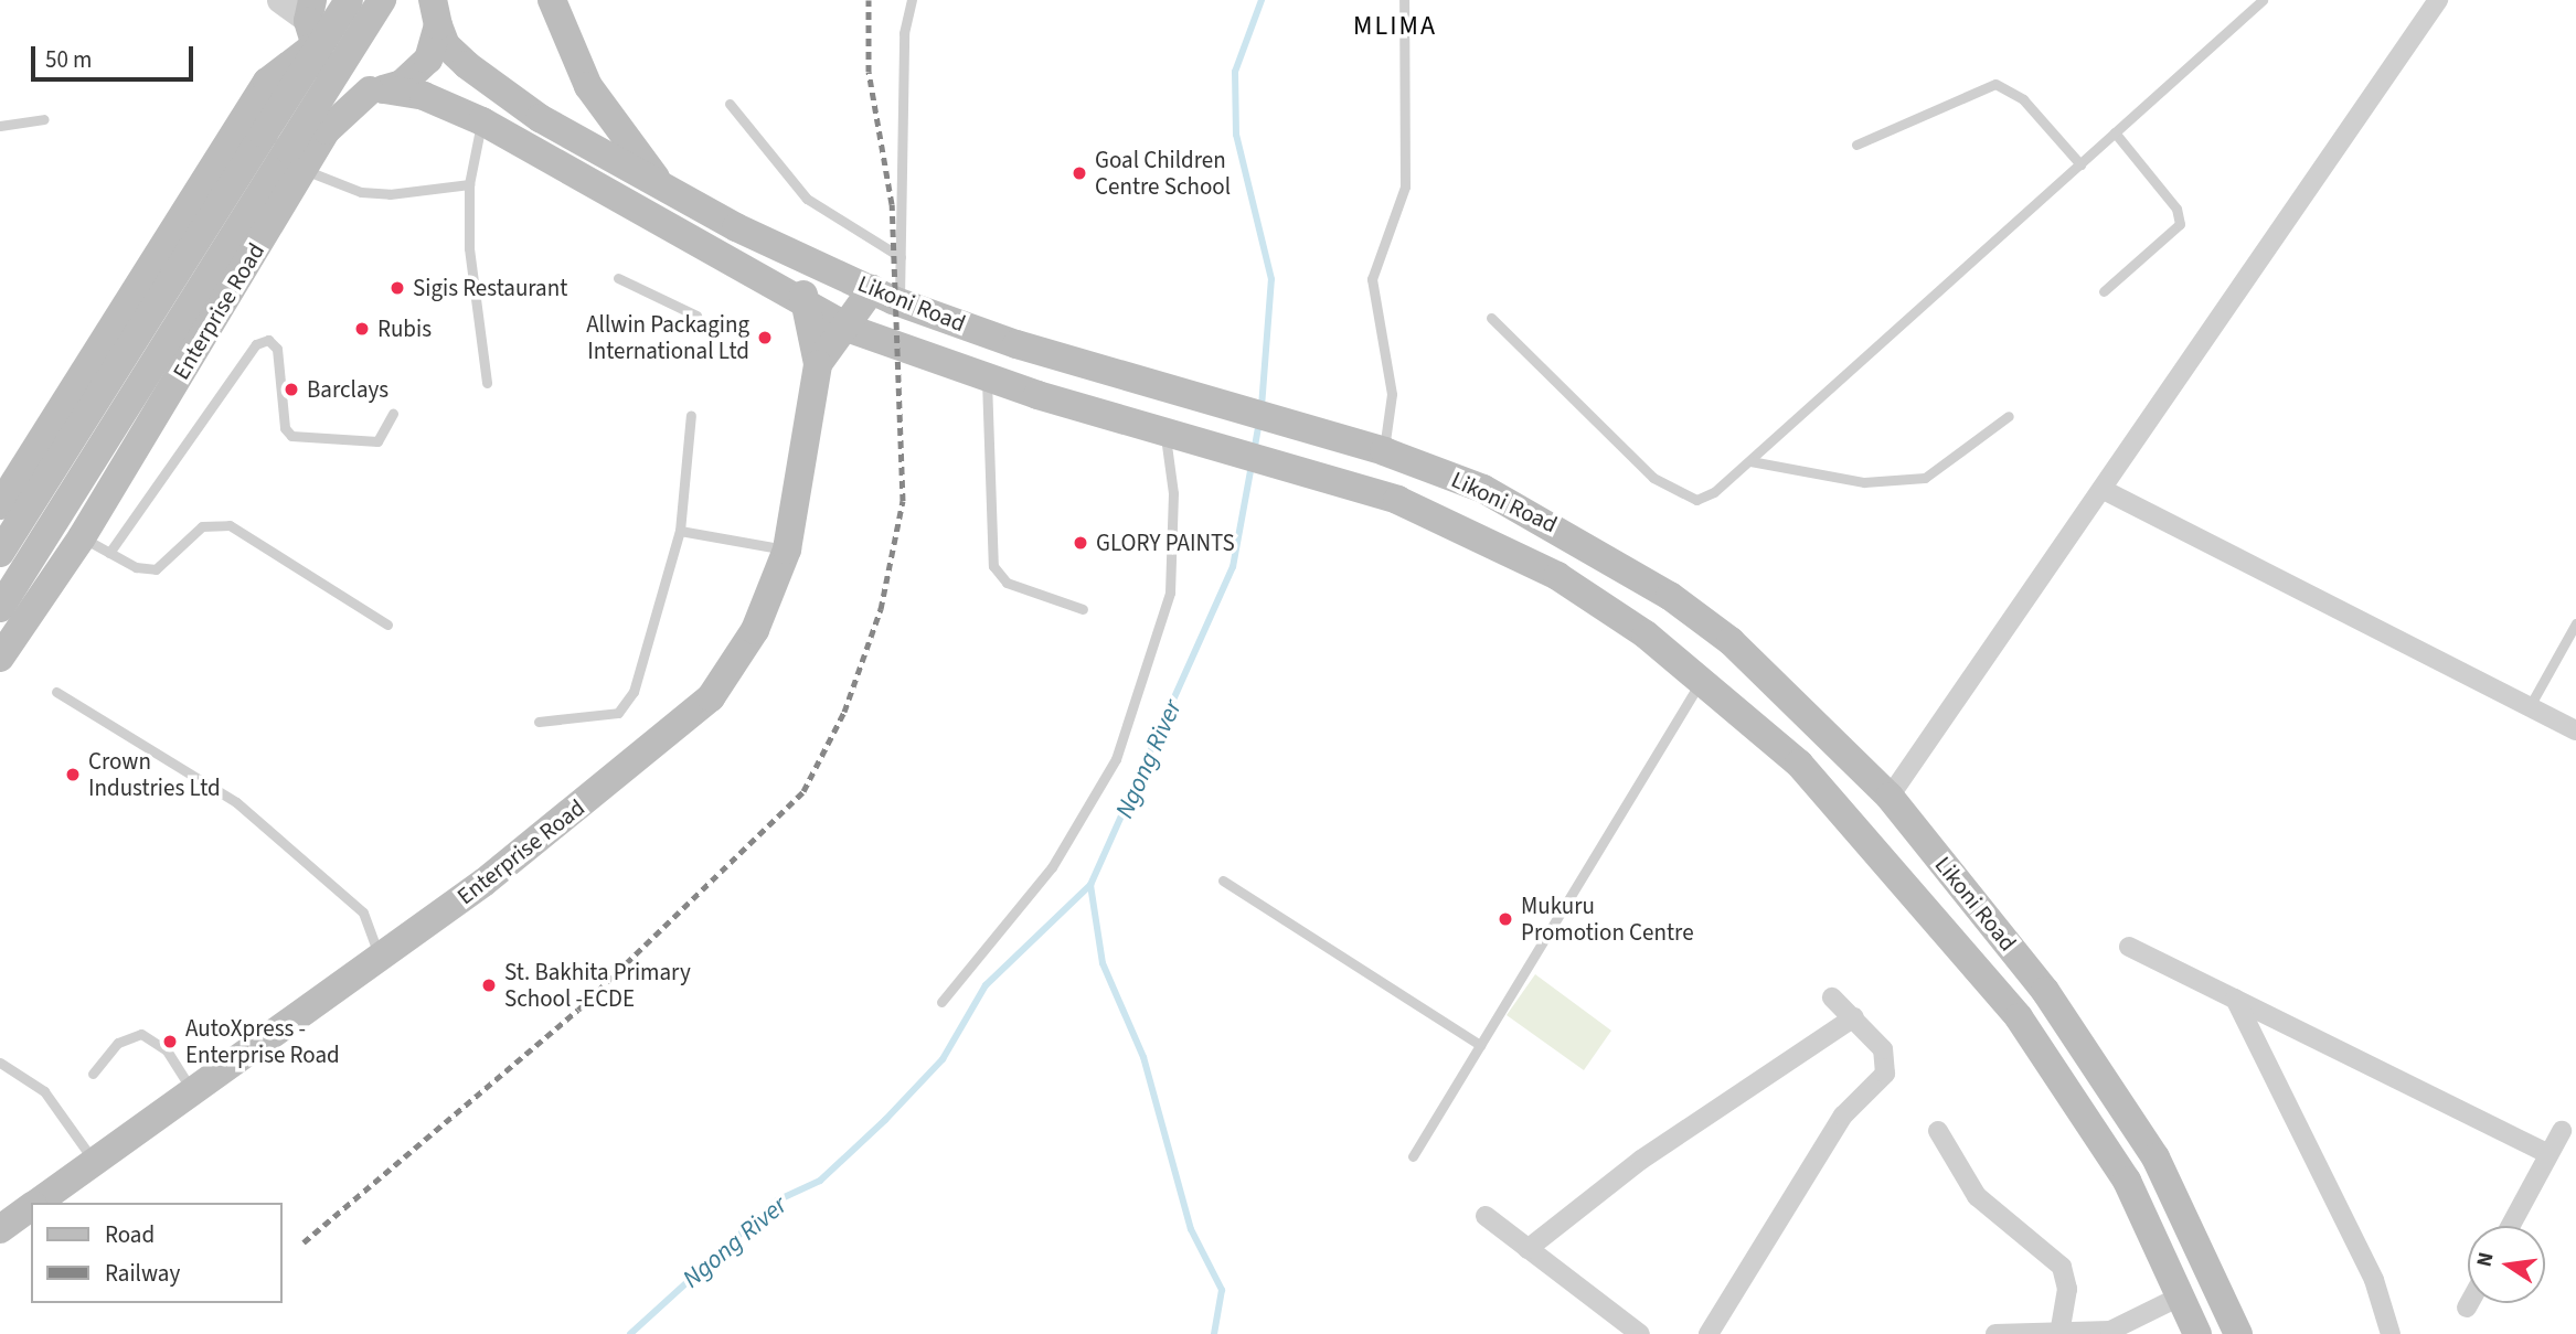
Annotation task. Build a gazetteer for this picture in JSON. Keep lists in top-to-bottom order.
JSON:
{
  "streets": {
    "main road": ["Likoni Road", "Enterprise Road"]
  },
  "crossings": [
    ["Likoni Road", "Enterprise Road"]
  ],
  "districts": ["MLIMA"],
  "water": ["Ngong River"],
  "places": [
    "Goal Children Centre School",
    "Sigis Restaurant",
    "Rubis",
    "Allwin Packaging International Ltd",
    "Barclays",
    "GLORY PAINTS",
    "Crown Industries Ltd",
    "Mukuru Promotion Centre",
    "St. Bakhita Primary School -ECDE",
    "AutoXpress - Enterprise Road"
  ],
  "legend": ["Road", "Railway"],
  "scale_bar": "50 m",
  "north": "left"
}
